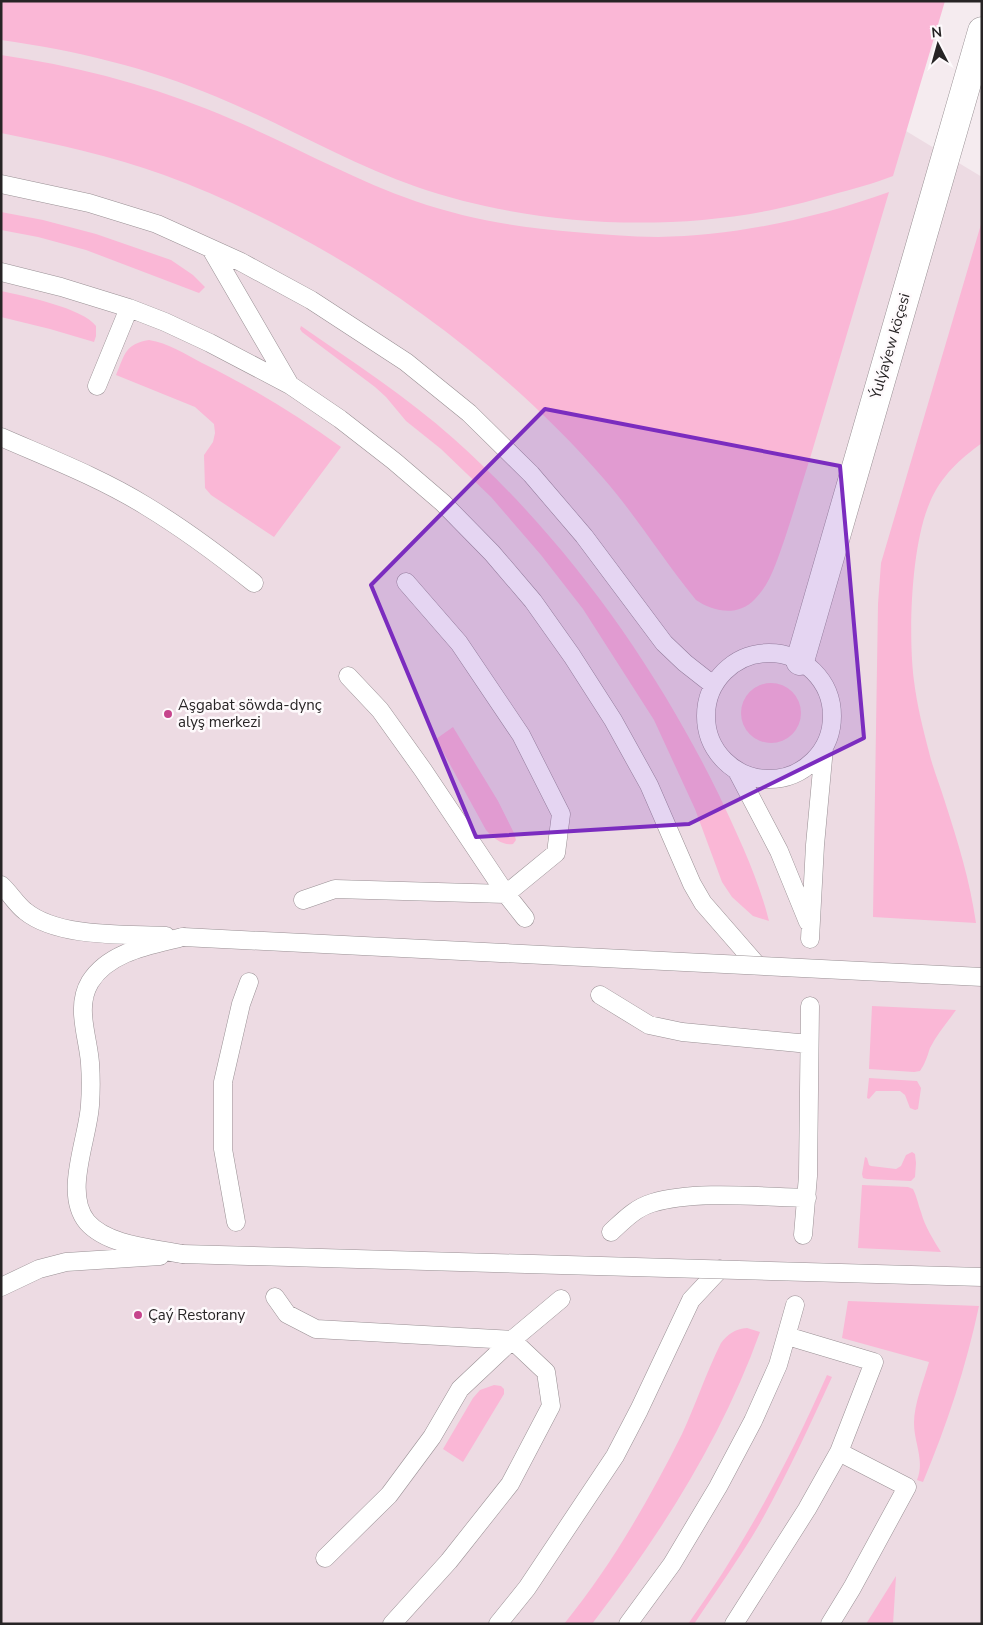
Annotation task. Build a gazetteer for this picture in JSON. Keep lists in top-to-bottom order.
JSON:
{
  "streets": {
    "street": ["Ýulýaýew köçesi"]
  },
  "places": ["Aşgabat söwda-dynç alyş merkezi", "Çaý Restorany"],
  "north": "top"
}
